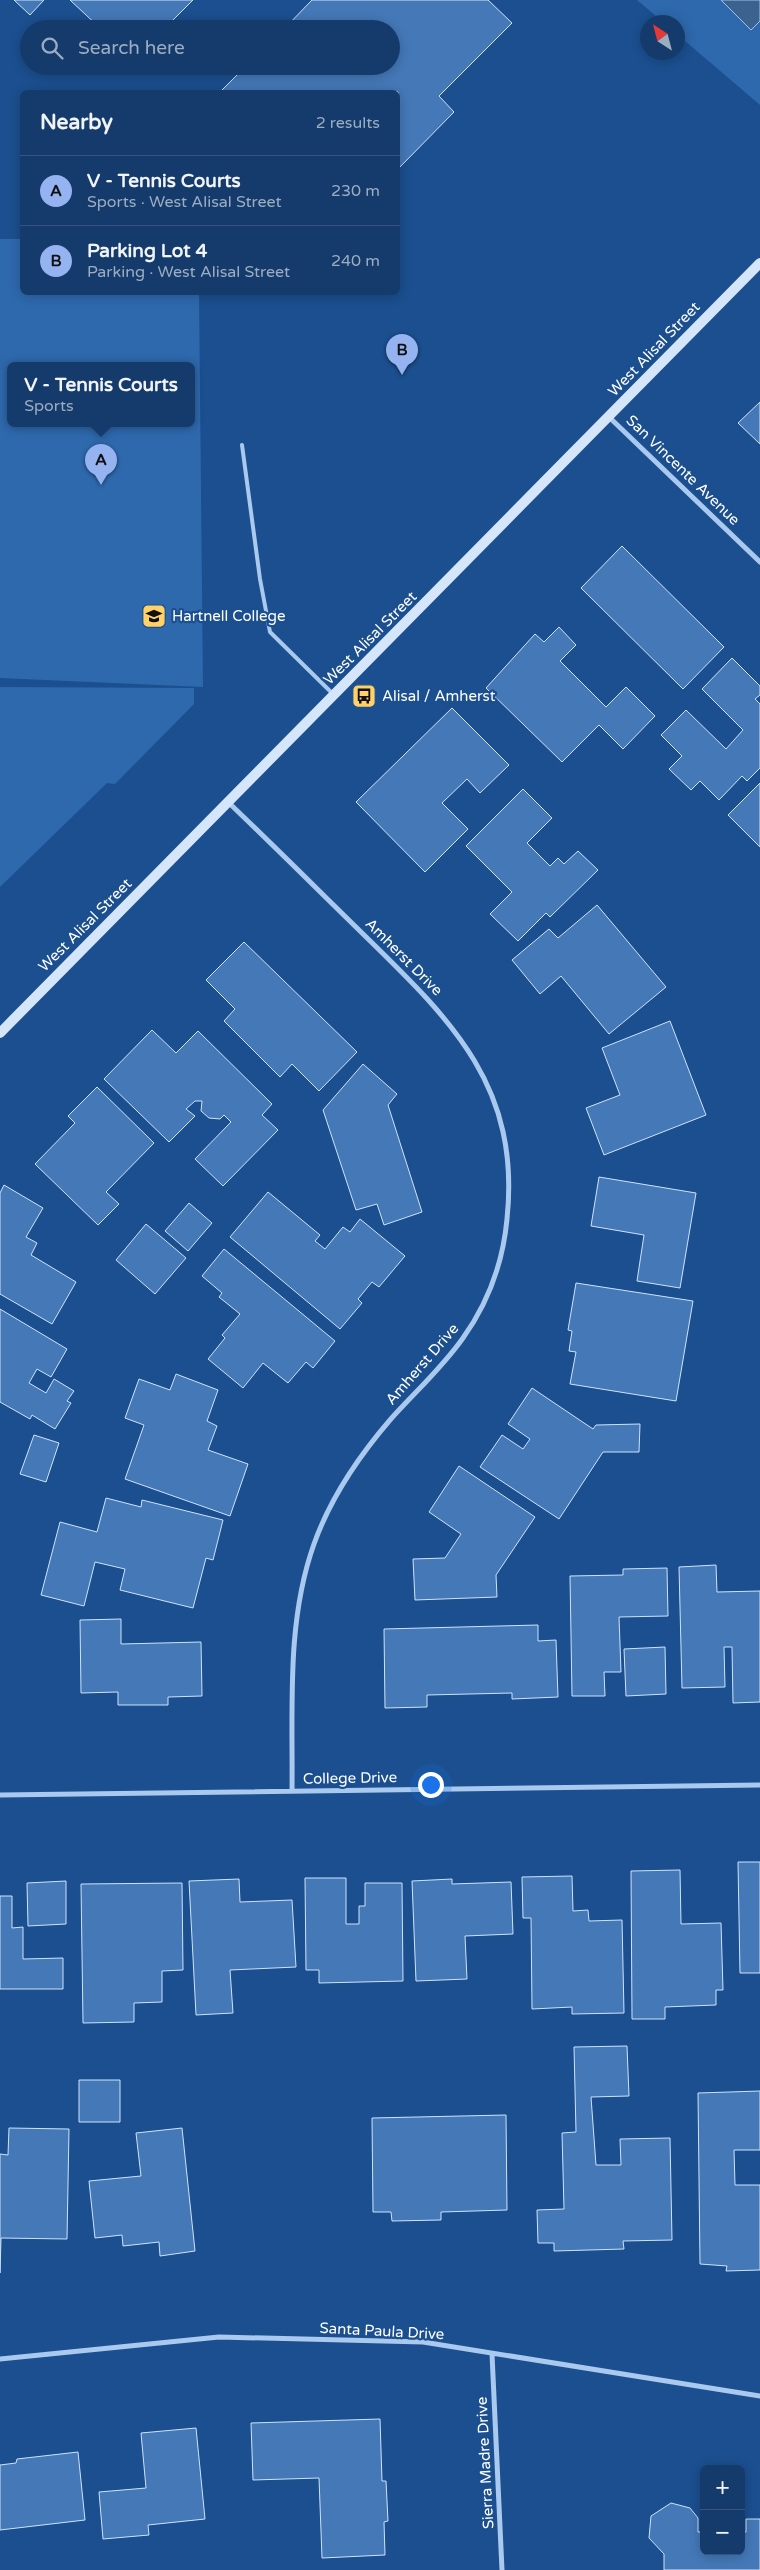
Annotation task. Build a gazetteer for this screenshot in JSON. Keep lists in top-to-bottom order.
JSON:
{
  "streets": {
    "main road": ["West Alisal Street"],
    "street": [
      "San Vincente Avenue",
      "Amherst Drive",
      "College Drive",
      "Santa Paula Drive",
      "Sierra Madre Drive"
    ]
  },
  "crossings": [
    ["West Alisal Street", "San Vincente Avenue"],
    ["West Alisal Street", "Amherst Drive"],
    ["Amherst Drive", "College Drive"],
    ["Santa Paula Drive", "Sierra Madre Drive"]
  ],
  "places": {
    "school or university": ["Hartnell College"],
    "bus stop": ["Alisal / Amherst"]
  },
  "north": "top left",
  "page": {
    "search": "Search here",
    "heading": ["Nearby", "2 results"],
    "list": [
      {
        "mark": "A",
        "name": "V - Tennis Courts",
        "note": "Sports · West Alisal Street",
        "value": "230 m"
      },
      {
        "mark": "B",
        "name": "Parking Lot 4",
        "note": "Parking · West Alisal Street",
        "value": "240 m"
      }
    ],
    "pins": ["B", "A"],
    "popup": ["V - Tennis Courts", "Sports"],
    "map_buttons": ["+", "−"]
  }
}
